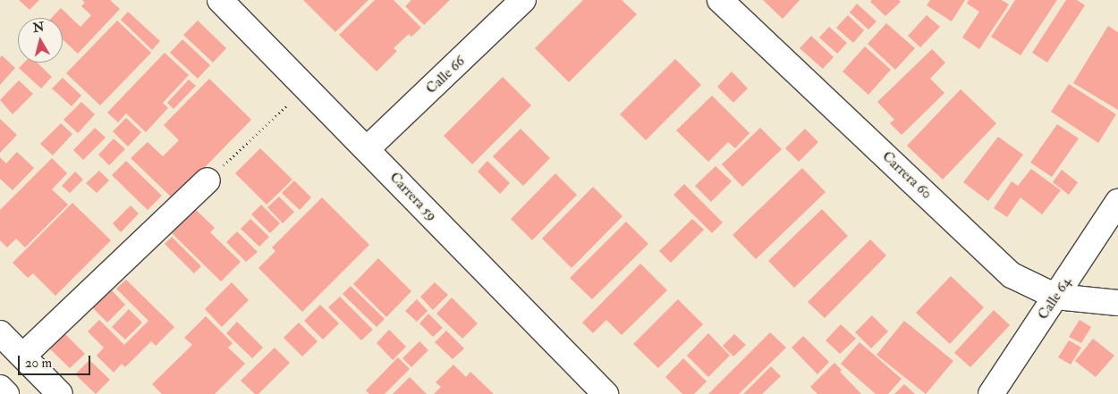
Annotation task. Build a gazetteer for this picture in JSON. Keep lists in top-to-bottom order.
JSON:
{
  "streets": {
    "street": [
      "Calle 66",
      "Carrera 60",
      "Carrera 59",
      "Calle 64"
    ]
  },
  "crossings": [
    ["Calle 66", "Carrera 59"],
    ["Carrera 60", "Calle 64"]
  ],
  "scale_bar": "20 m",
  "north": "top"
}
